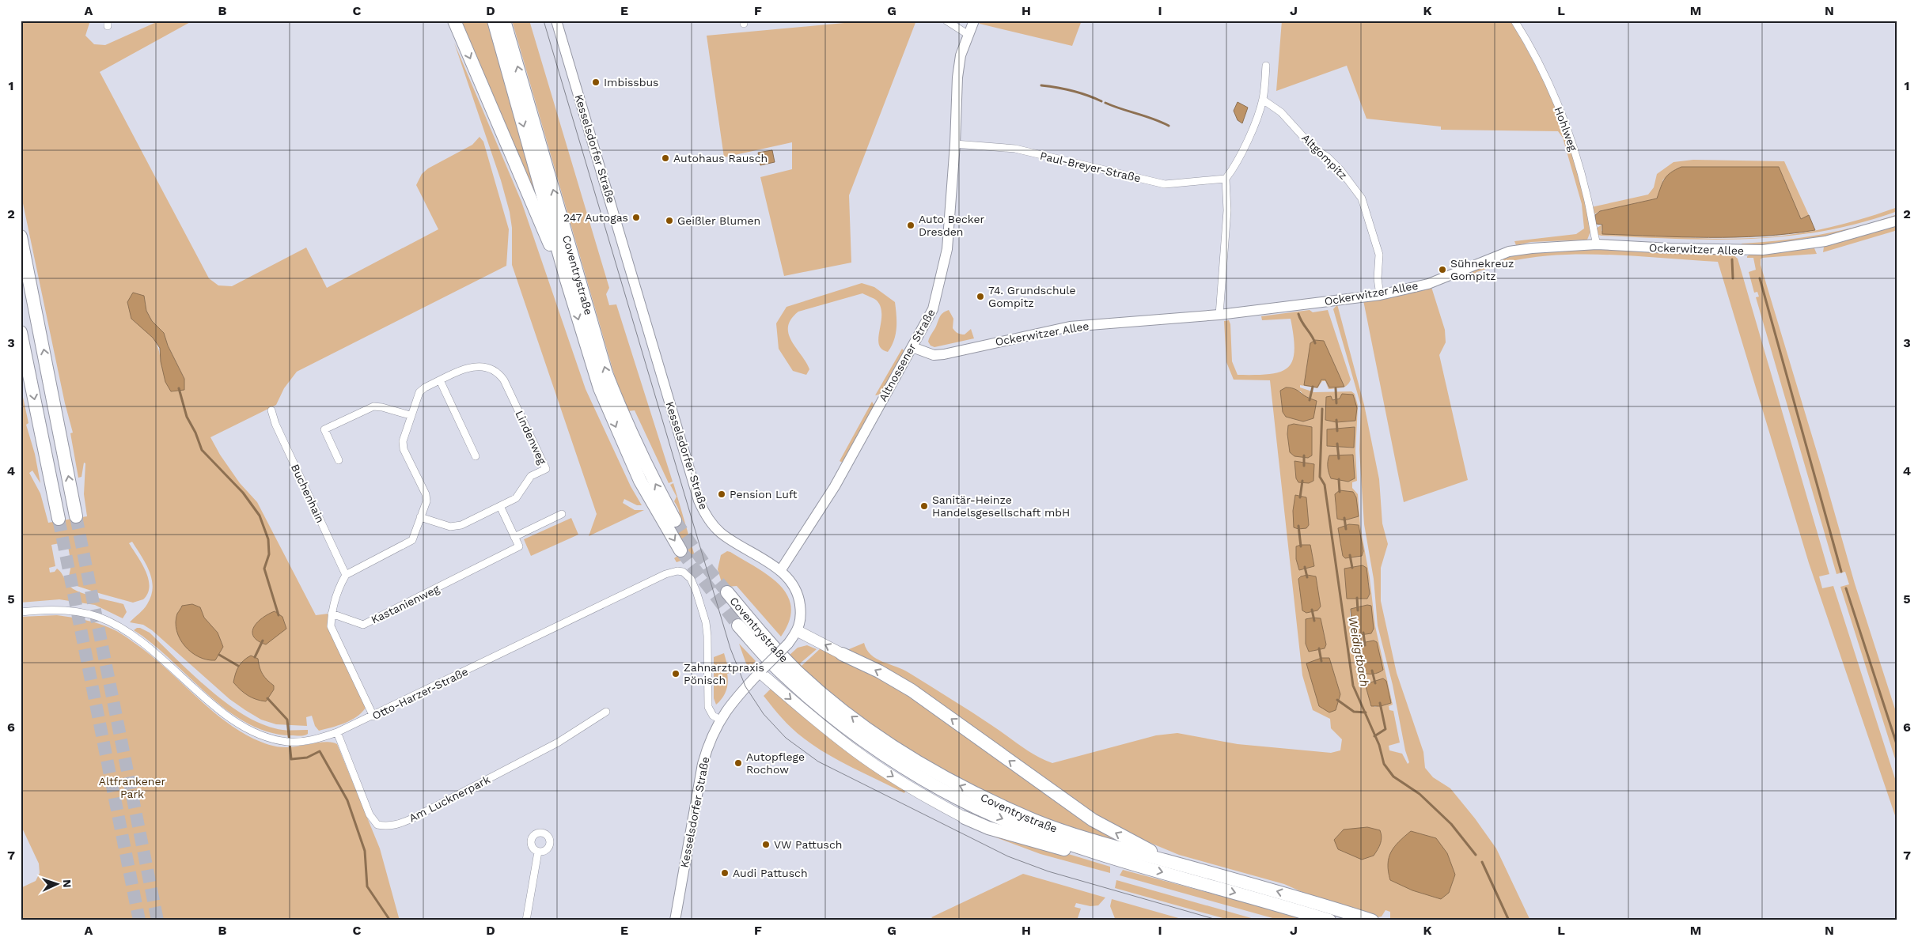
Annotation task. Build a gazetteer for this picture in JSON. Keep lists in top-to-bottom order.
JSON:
{
  "streets": {
    "highway": ["Coventrystraße"],
    "street": [
      "Hohlweg",
      "Kesselsdorfer Straße",
      "Altgompitz",
      "Paul-Breyer-Straße",
      "Ockerwitzer Allee",
      "Altnossener Straße",
      "Lindenweg",
      "Buchenhain",
      "Kastanienweg",
      "Otto-Harzer-Straße",
      "Am Lucknerpark"
    ]
  },
  "crossings": [
    ["Hohlweg", "Ockerwitzer Allee"],
    ["Kesselsdorfer Straße", "Altnossener Straße"],
    ["Kesselsdorfer Straße", "Otto-Harzer-Straße"],
    ["Altgompitz", "Ockerwitzer Allee"],
    ["Paul-Breyer-Straße", "Altnossener Straße"],
    ["Ockerwitzer Allee", "Altnossener Straße"],
    ["Otto-Harzer-Straße", "Am Lucknerpark"]
  ],
  "water": ["Weidigtbach"],
  "parks": ["Altfrankener Park"],
  "places": [
    "Imbissbus",
    "Autohaus Rausch",
    "247 Autogas",
    "Geißler Blumen",
    "Auto Becker Dresden",
    "Sühnekreuz Gompitz",
    "74. Grundschule Gompitz",
    "Pension Luft",
    "Sanitär-Heinze Handelsgesellschaft mbH",
    "Zahnarztpraxis Pönisch",
    "Autopflege Rochow",
    "VW Pattusch",
    "Audi Pattusch"
  ],
  "north": "right",
  "grid": {
    "columns": [
      "A",
      "B",
      "C",
      "D",
      "E",
      "F",
      "G",
      "H",
      "I",
      "J",
      "K",
      "L",
      "M",
      "N"
    ],
    "rows": [
      "1",
      "2",
      "3",
      "4",
      "5",
      "6",
      "7"
    ]
  }
}
